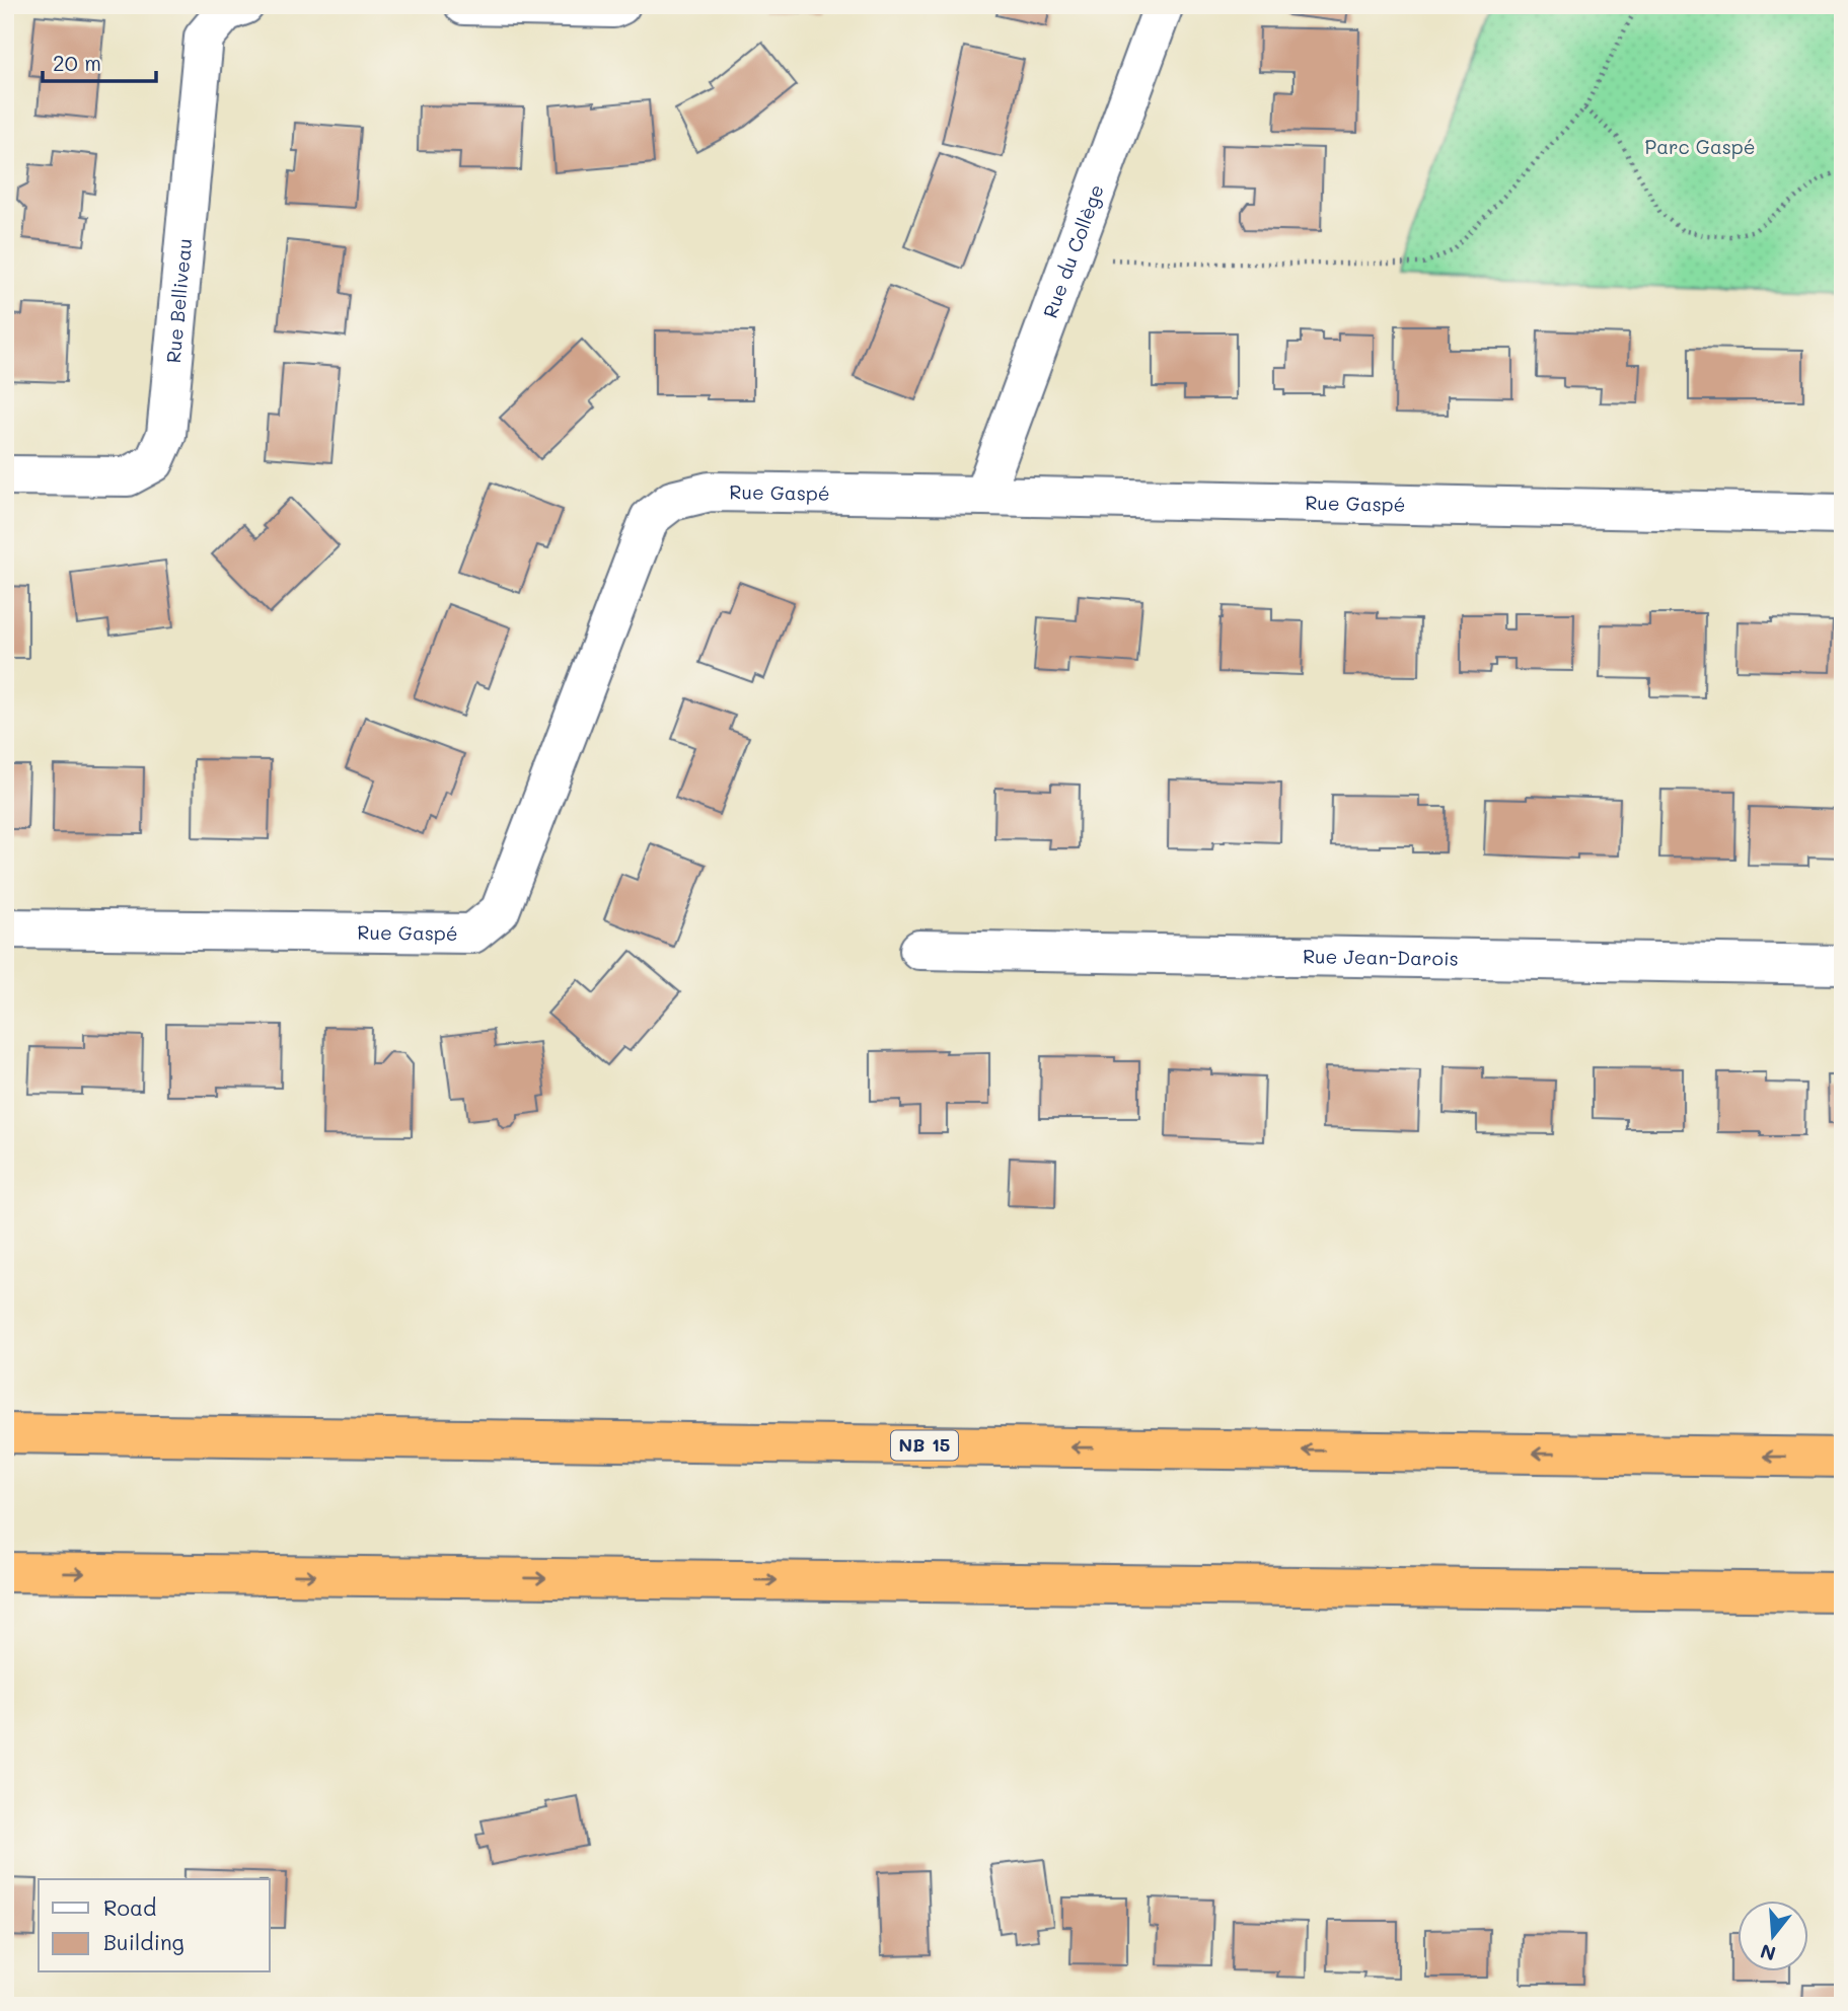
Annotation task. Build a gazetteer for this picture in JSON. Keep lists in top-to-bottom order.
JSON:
{
  "streets": {
    "highway": ["NB 15"],
    "street": [
      "Rue du Collège",
      "Rue Belliveau",
      "Rue Gaspé",
      "Rue Jean-Darois"
    ]
  },
  "crossings": [
    ["Rue du Collège", "Rue Gaspé"]
  ],
  "parks": ["Parc Gaspé"],
  "legend": ["Road", "Building"],
  "scale_bar": "20 m",
  "north": "bottom"
}
